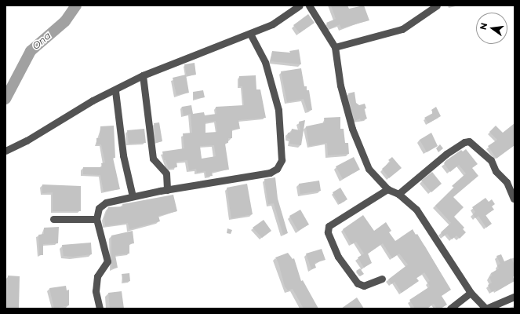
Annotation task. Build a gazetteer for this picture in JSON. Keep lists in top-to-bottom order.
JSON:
{
  "water": ["Ona"],
  "north": "left"
}
